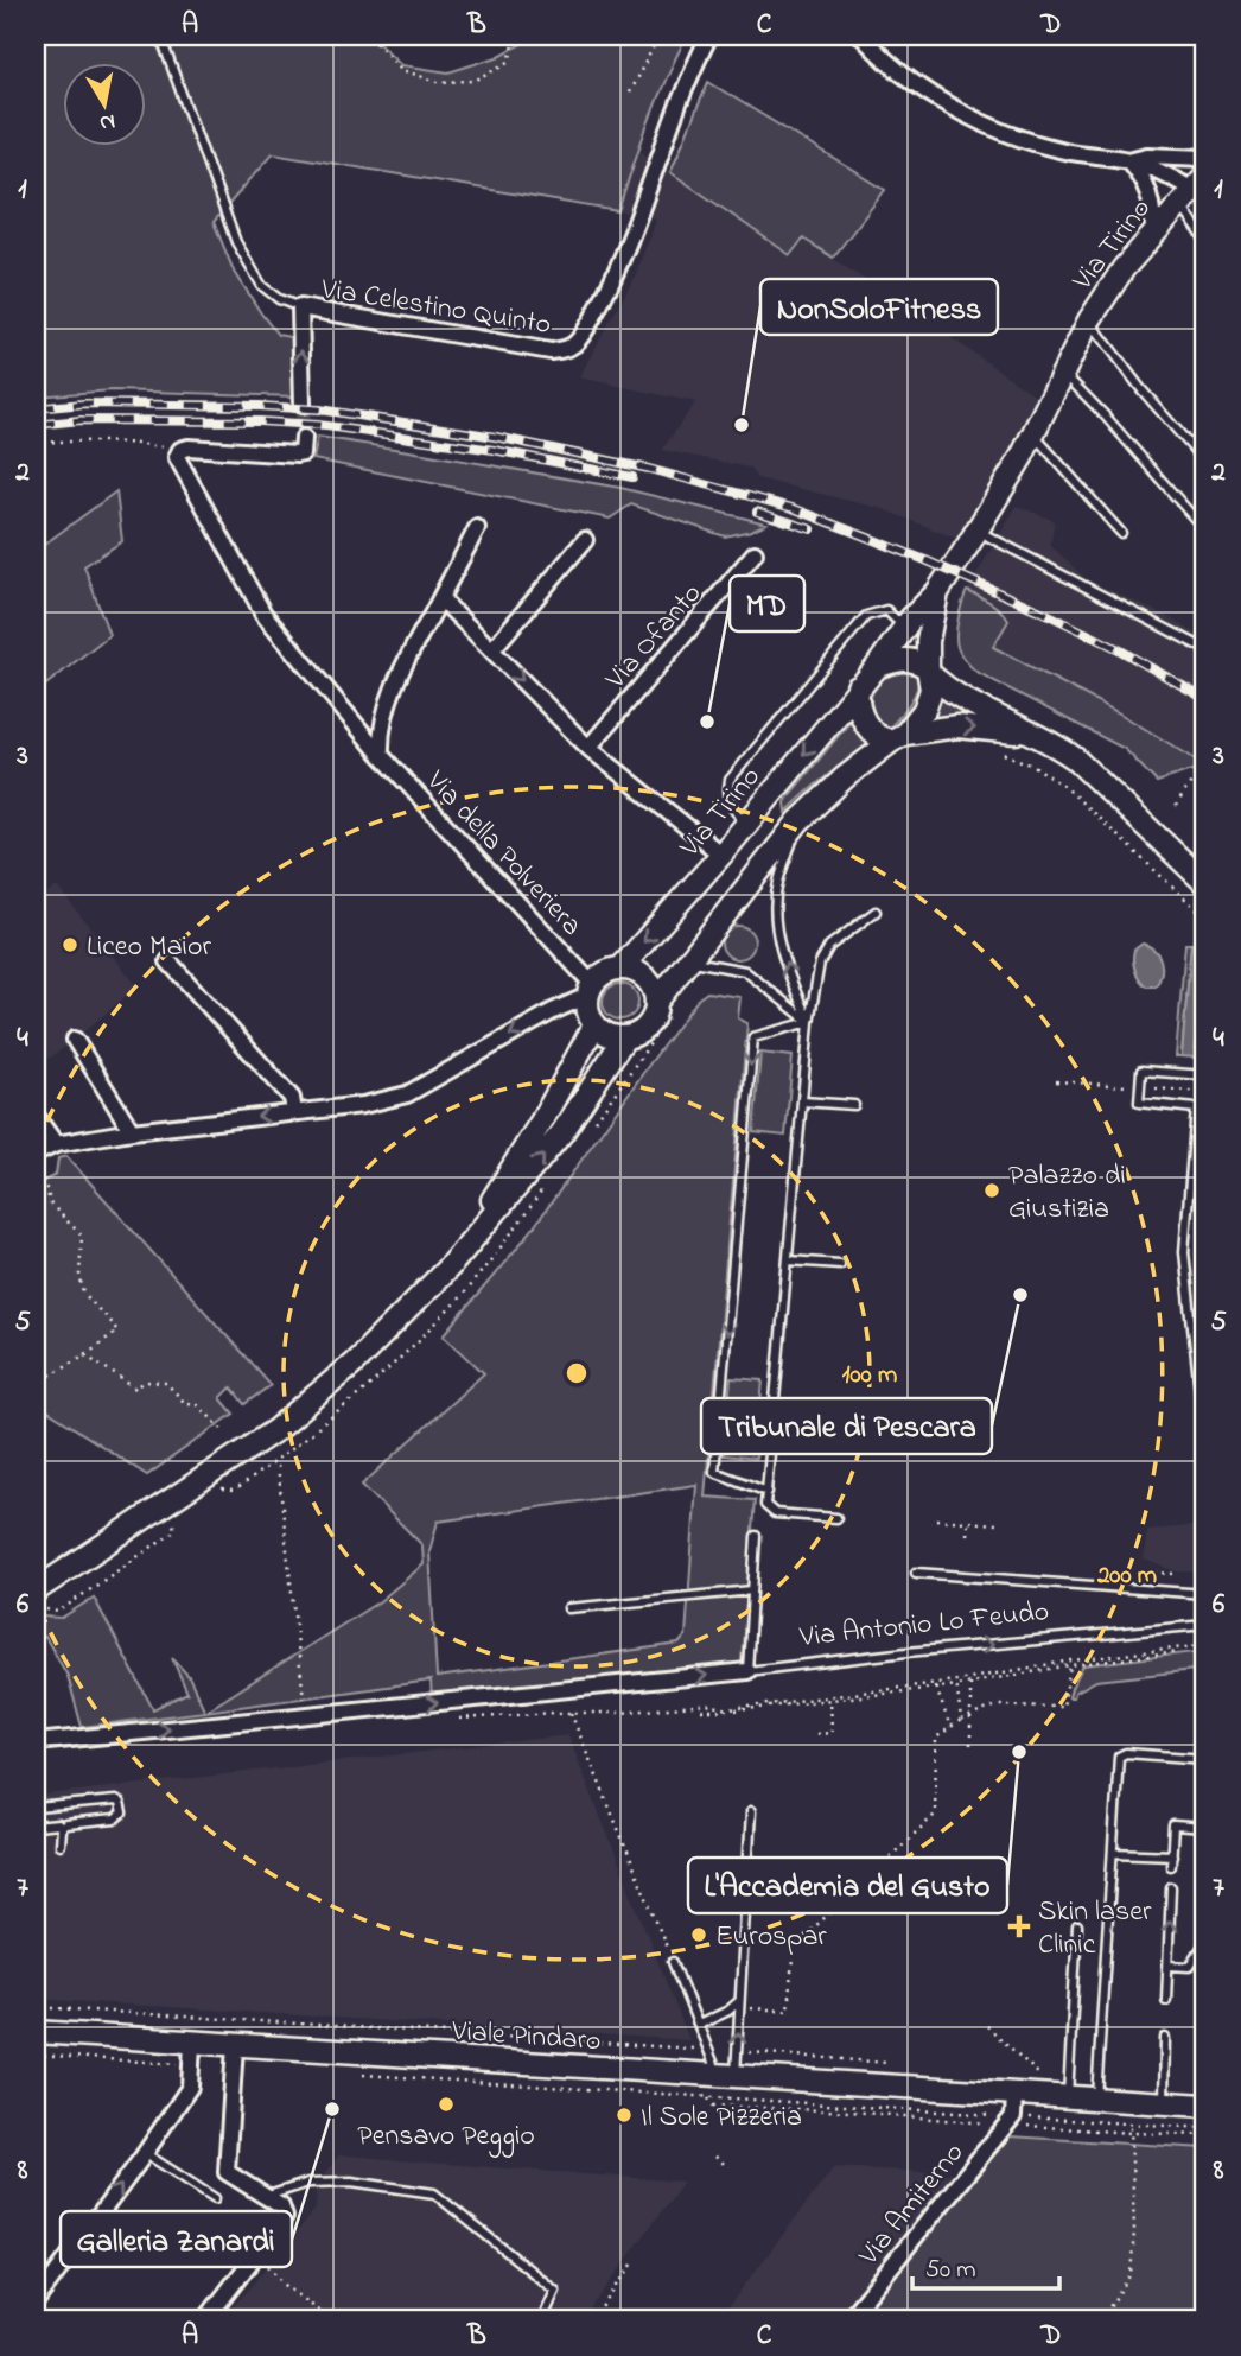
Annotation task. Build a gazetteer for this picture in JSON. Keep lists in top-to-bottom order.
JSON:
{
  "streets": {
    "street": [
      "Via Tirino",
      "Via Celestino Quinto",
      "Via Ofanto",
      "Via della Polveriera",
      "Viale Pindaro",
      "Via Amiterno"
    ],
    "lane": ["Via Antonio Lo Feudo"]
  },
  "crossings": [
    ["Via Tirino", "Via della Polveriera"]
  ],
  "places": {
    "other": [
      "NonSoloFitness",
      "MD",
      "Liceo Maior",
      "Palazzo di Giustizia",
      "Tribunale di Pescara",
      "L'Accademia del Gusto",
      "Eurospar",
      "Pensavo Peggio",
      "Galleria Zanardi",
      "Il Sole Pizzeria"
    ],
    "health": ["Skin laser Clinic"]
  },
  "scale_bar": "50 m",
  "north": "bottom",
  "grid": {
    "columns": [
      "A",
      "B",
      "C",
      "D"
    ],
    "rows": [
      "1",
      "2",
      "3",
      "4",
      "5",
      "6",
      "7",
      "8"
    ]
  },
  "rings": ["100 m", "200 m"]
}
